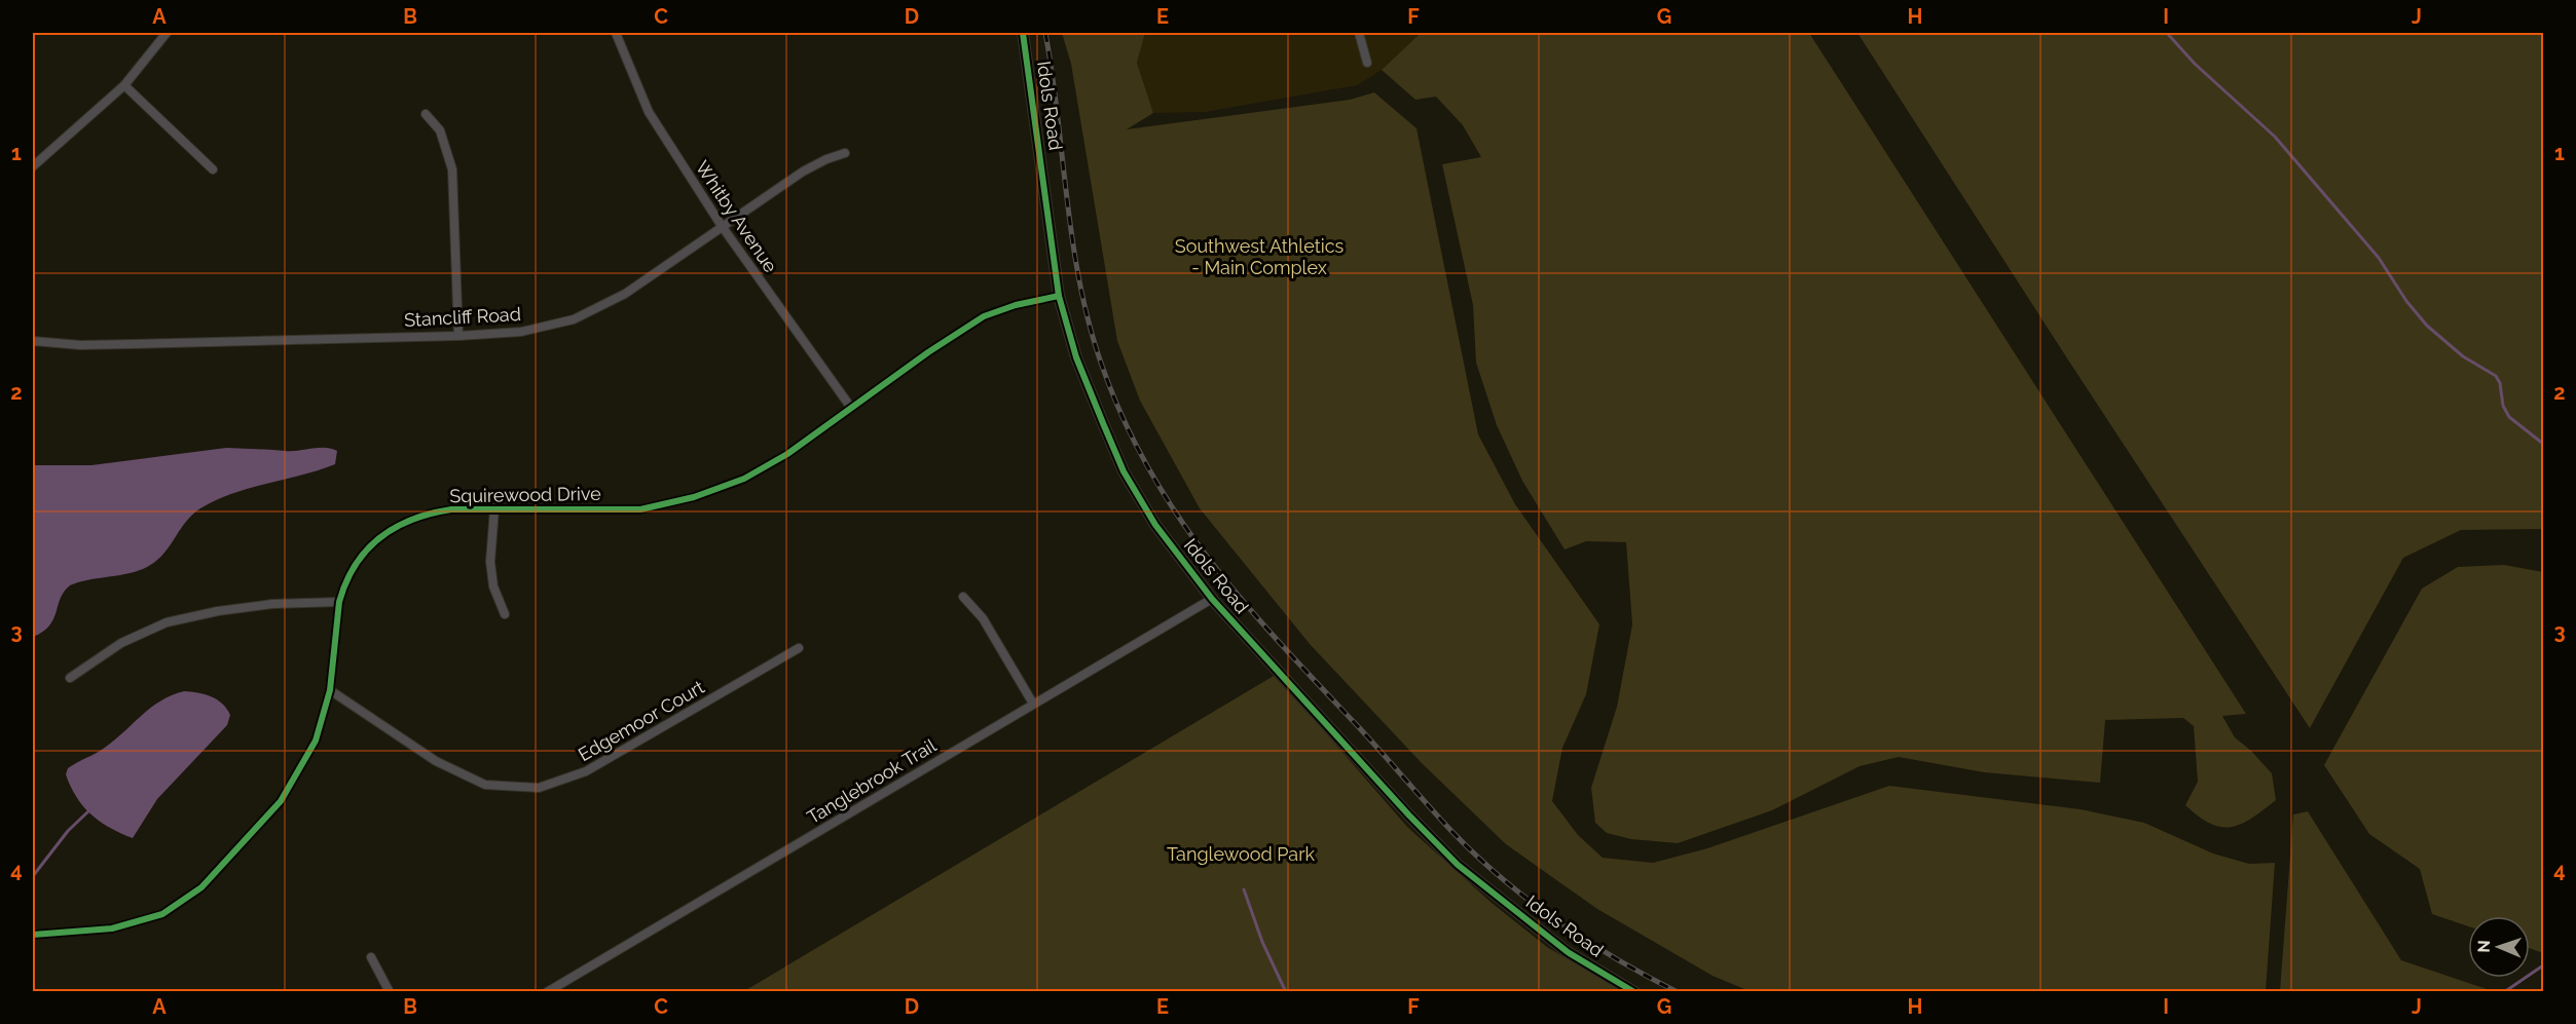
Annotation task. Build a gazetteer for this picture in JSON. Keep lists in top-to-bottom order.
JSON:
{
  "streets": {
    "street": [
      "Idols Road",
      "Whitby Avenue",
      "Stancliff Road",
      "Squirewood Drive",
      "Edgemoor Court",
      "Tanglebrook Trail"
    ]
  },
  "crossings": [
    ["Idols Road", "Squirewood Drive"],
    ["Idols Road", "Tanglebrook Trail"],
    ["Whitby Avenue", "Stancliff Road"],
    ["Whitby Avenue", "Squirewood Drive"],
    ["Squirewood Drive", "Edgemoor Court"]
  ],
  "parks": ["Southwest Athletics - Main Complex", "Tanglewood Park"],
  "north": "left",
  "grid": {
    "columns": [
      "A",
      "B",
      "C",
      "D",
      "E",
      "F",
      "G",
      "H",
      "I",
      "J"
    ],
    "rows": [
      "1",
      "2",
      "3",
      "4"
    ]
  }
}
